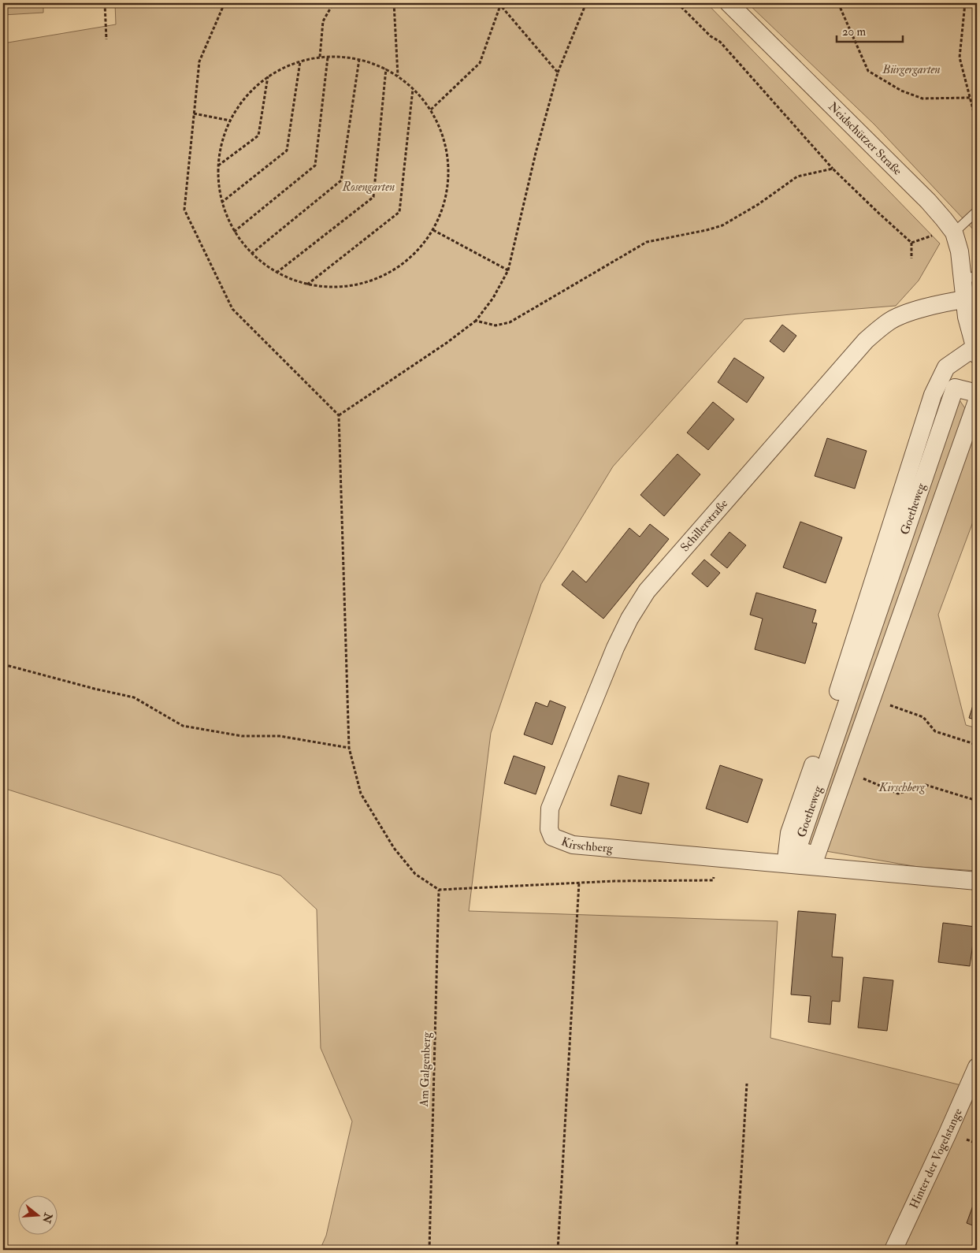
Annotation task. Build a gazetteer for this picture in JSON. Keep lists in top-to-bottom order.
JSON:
{
  "streets": {
    "street": [
      "Neidschützer Straße",
      "Goetheweg",
      "Schillerstraße",
      "Kirschberg",
      "Hinter der Vogelstange"
    ],
    "path": ["Am Galgenberg"]
  },
  "crossings": [
    ["Neidschützer Straße", "Goetheweg"],
    ["Neidschützer Straße", "Schillerstraße"],
    ["Goetheweg", "Kirschberg"],
    ["Schillerstraße", "Kirschberg"]
  ],
  "parks": ["Bürgergarten", "Rosengarten", "Kirschberg"],
  "scale_bar": "20 m",
  "north": "right"
}
